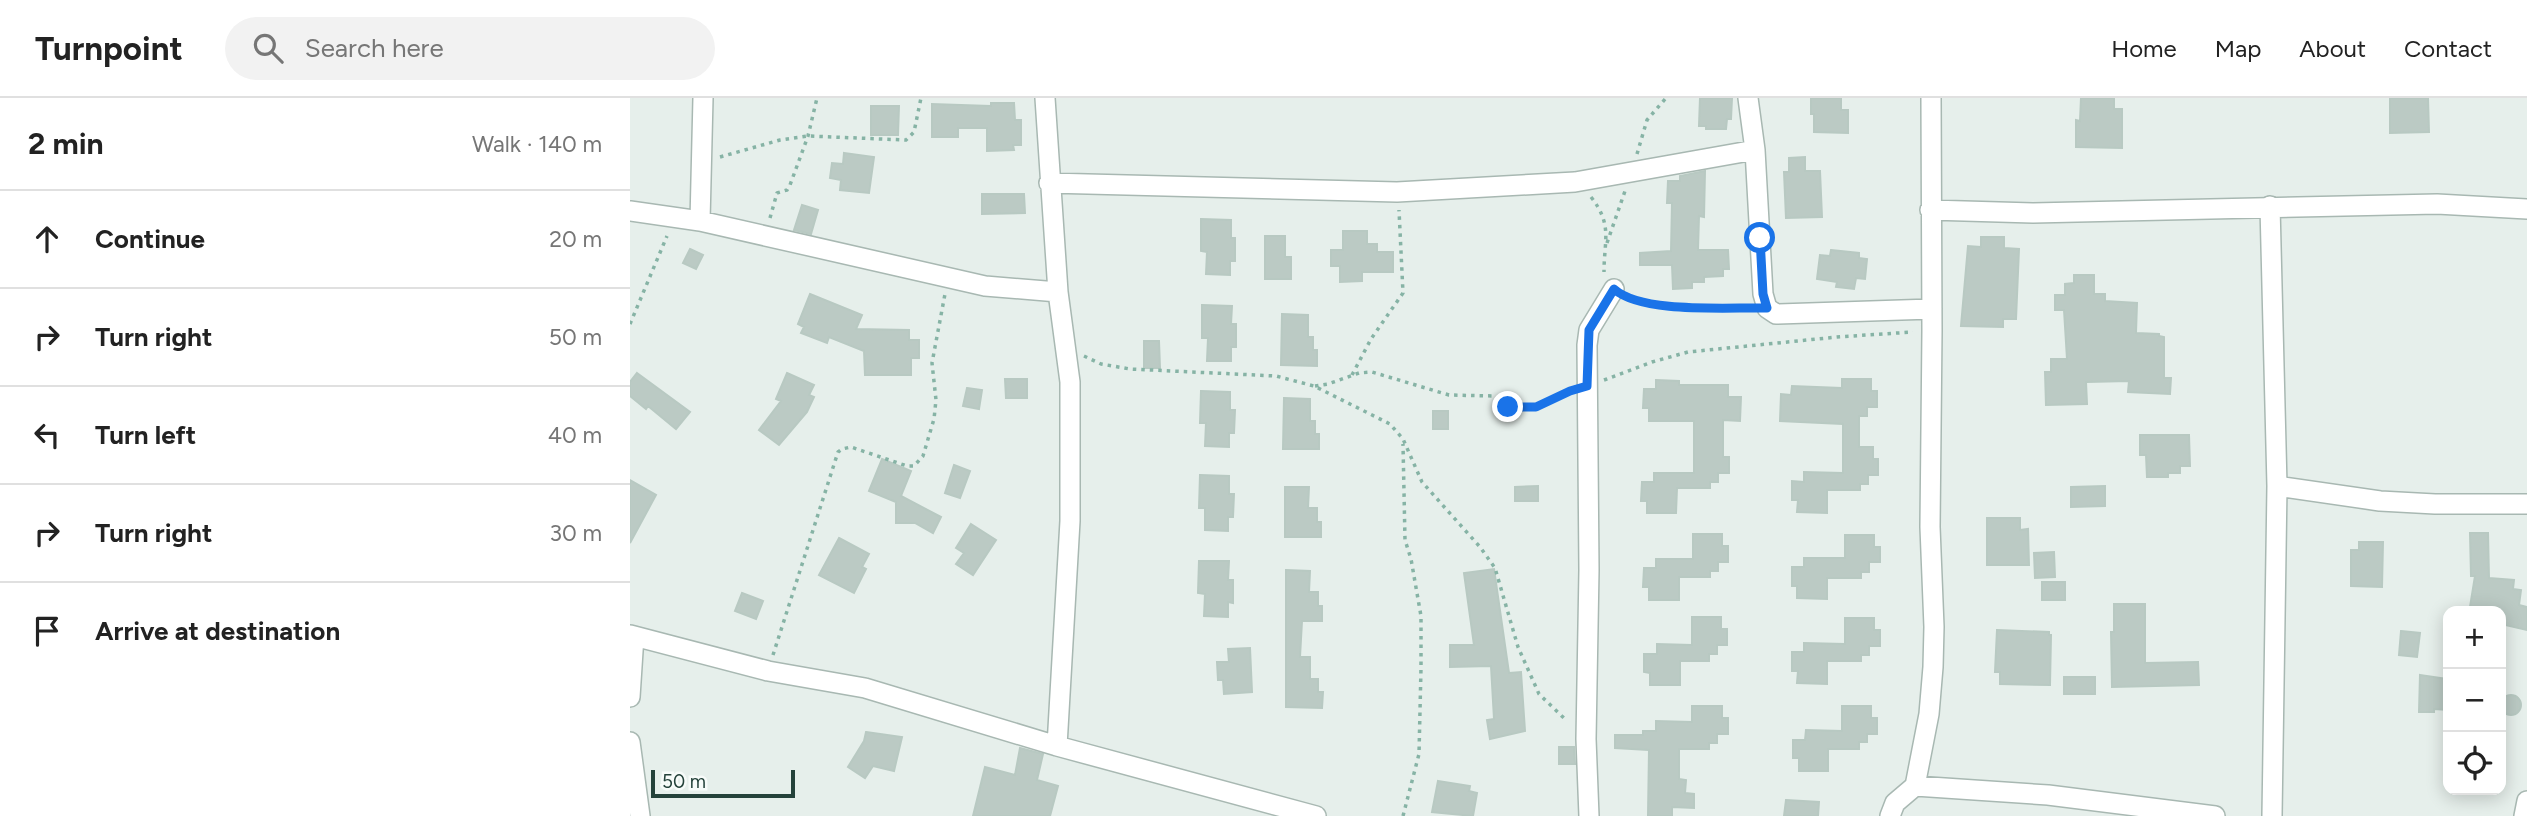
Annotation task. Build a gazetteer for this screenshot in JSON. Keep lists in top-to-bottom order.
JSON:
{
  "scale_bar": "50 m",
  "page": {
    "header": "Turnpoint",
    "search": "Search here",
    "nav": [
      "Home",
      "Map",
      "About",
      "Contact"
    ],
    "heading": ["2 min", "Walk · 140 m"],
    "list": [
      ["Continue", "20 m"],
      ["Turn right", "50 m"],
      ["Turn left", "40 m"],
      ["Turn right", "30 m"],
      "Arrive at destination"
    ],
    "map_buttons": ["+", "−"],
    "scale": "50 m"
  }
}
